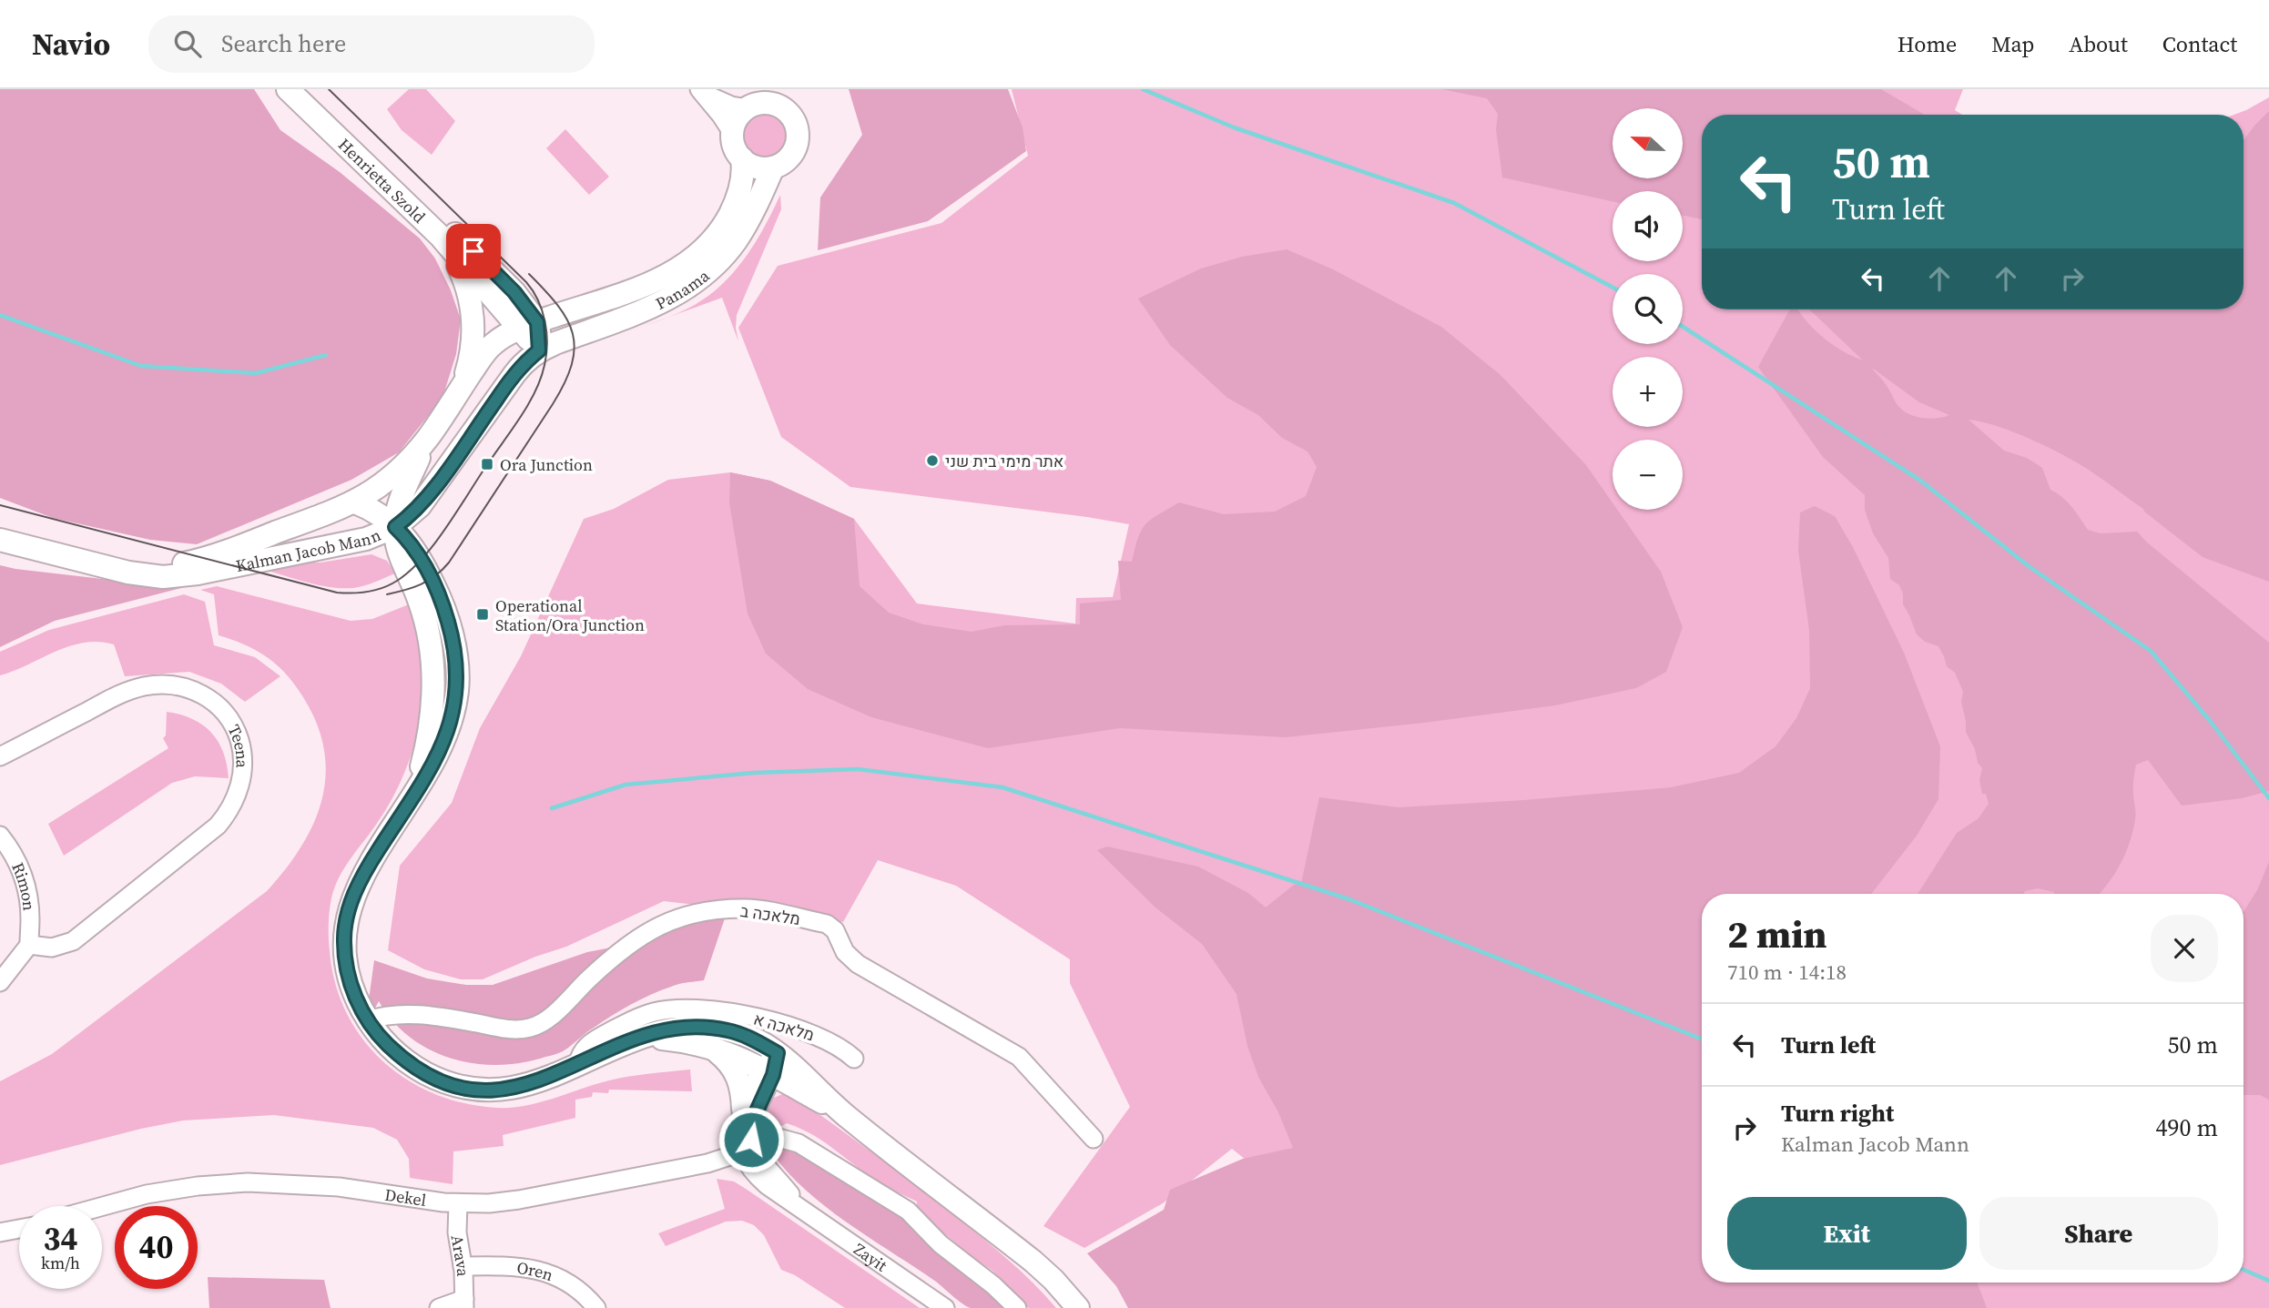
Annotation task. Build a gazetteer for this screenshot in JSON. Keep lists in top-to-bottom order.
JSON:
{
  "streets": {
    "main road": ["Henrietta Szold", "Panama", "Kalman Jacob Mann"],
    "street": [
      "Teena",
      "Rimon",
      "מלאכה ב",
      "מלאכה א",
      "Dekel",
      "Arava",
      "Zayit",
      "Oren"
    ]
  },
  "crossings": [
    ["Henrietta Szold", "Panama"],
    ["Henrietta Szold", "Kalman Jacob Mann"],
    ["Panama", "Kalman Jacob Mann"],
    ["Teena", "Rimon"],
    ["Dekel", "Arava"],
    ["Dekel", "Zayit"],
    ["Arava", "Oren"]
  ],
  "places": {
    "other": ["אתר מימי בית שני"],
    "transit": ["Ora Junction", "Operational Station/Ora Junction"]
  },
  "north": "left",
  "page": {
    "header": "Navio",
    "search": "Search here",
    "nav": [
      "Home",
      "Map",
      "About",
      "Contact"
    ],
    "map_buttons": ["+", "−"],
    "turn": ["50 m", "Turn left"],
    "heading": ["2 min", "710 m · 14:18"],
    "list": [
      {
        "name": "Turn left",
        "value": "50 m"
      },
      {
        "name": "Turn right",
        "note": "Kalman Jacob Mann",
        "value": "490 m"
      }
    ],
    "buttons": ["Exit", "Share"],
    "speed": "34 km/h",
    "limit": "40"
  }
}
